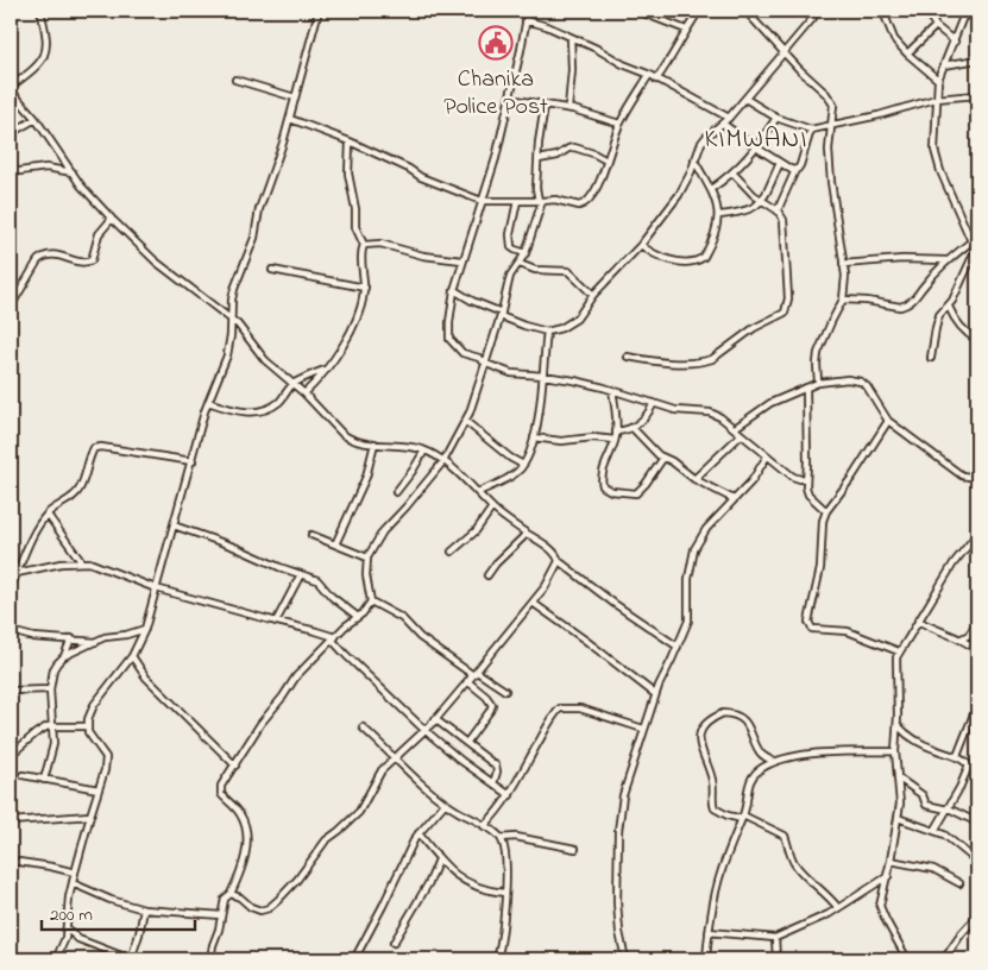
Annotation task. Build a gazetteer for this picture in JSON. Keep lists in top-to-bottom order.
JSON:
{
  "districts": ["KIMWANI"],
  "places": {
    "public building": ["Chanika Police Post"]
  },
  "scale_bar": "200 m"
}
